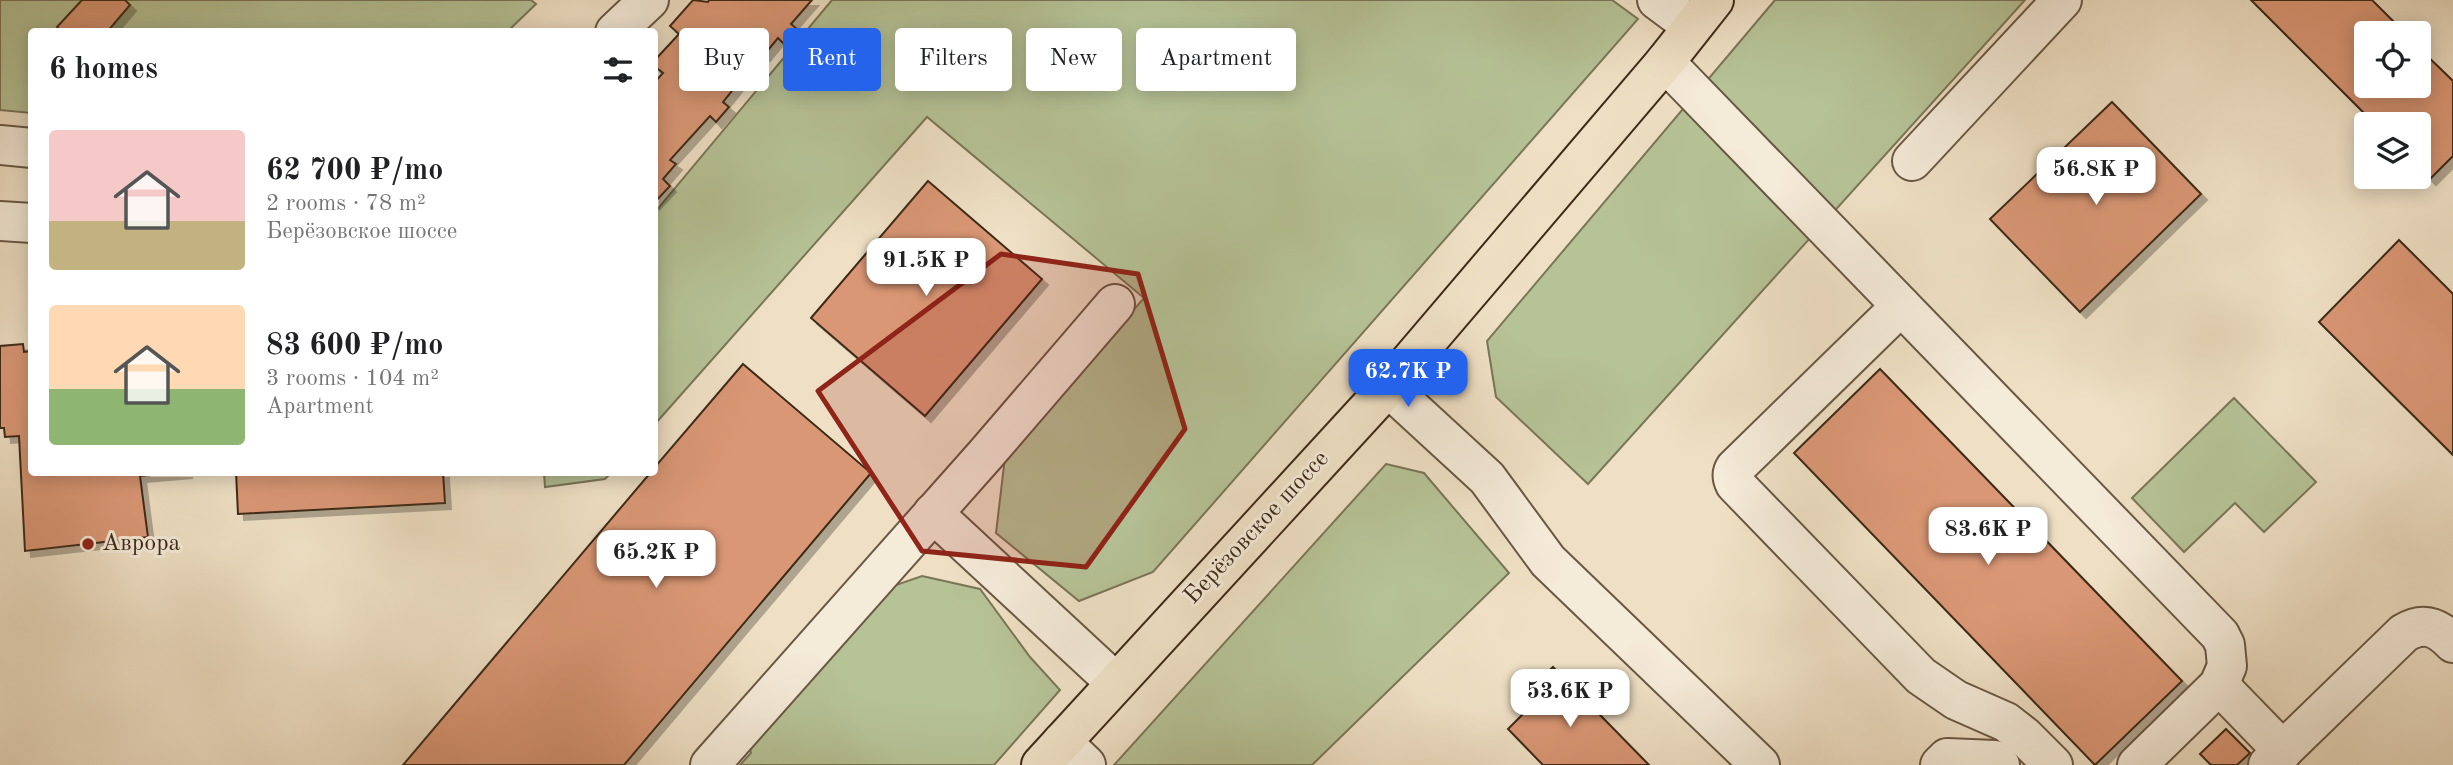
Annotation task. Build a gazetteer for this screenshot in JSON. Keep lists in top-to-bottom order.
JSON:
{
  "streets": {
    "main road": ["Берёзовское шоссе"]
  },
  "places": ["Аврора"],
  "page": {
    "chip": [
      "Buy",
      "Rent",
      "Filters",
      "New",
      "Apartment"
    ],
    "heading": "6 homes",
    "list": [
      {
        "name": "62 700 ₽/mo",
        "note": "2 rooms · 78 m² · Берёзовское шоссе"
      },
      {
        "name": "83 600 ₽/mo",
        "note": "3 rooms · 104 m² · Apartment"
      }
    ],
    "price": [
      "56.8K ₽",
      "91.5K ₽",
      "62.7K ₽",
      "83.6K ₽",
      "65.2K ₽",
      "53.6K ₽"
    ]
  }
}
